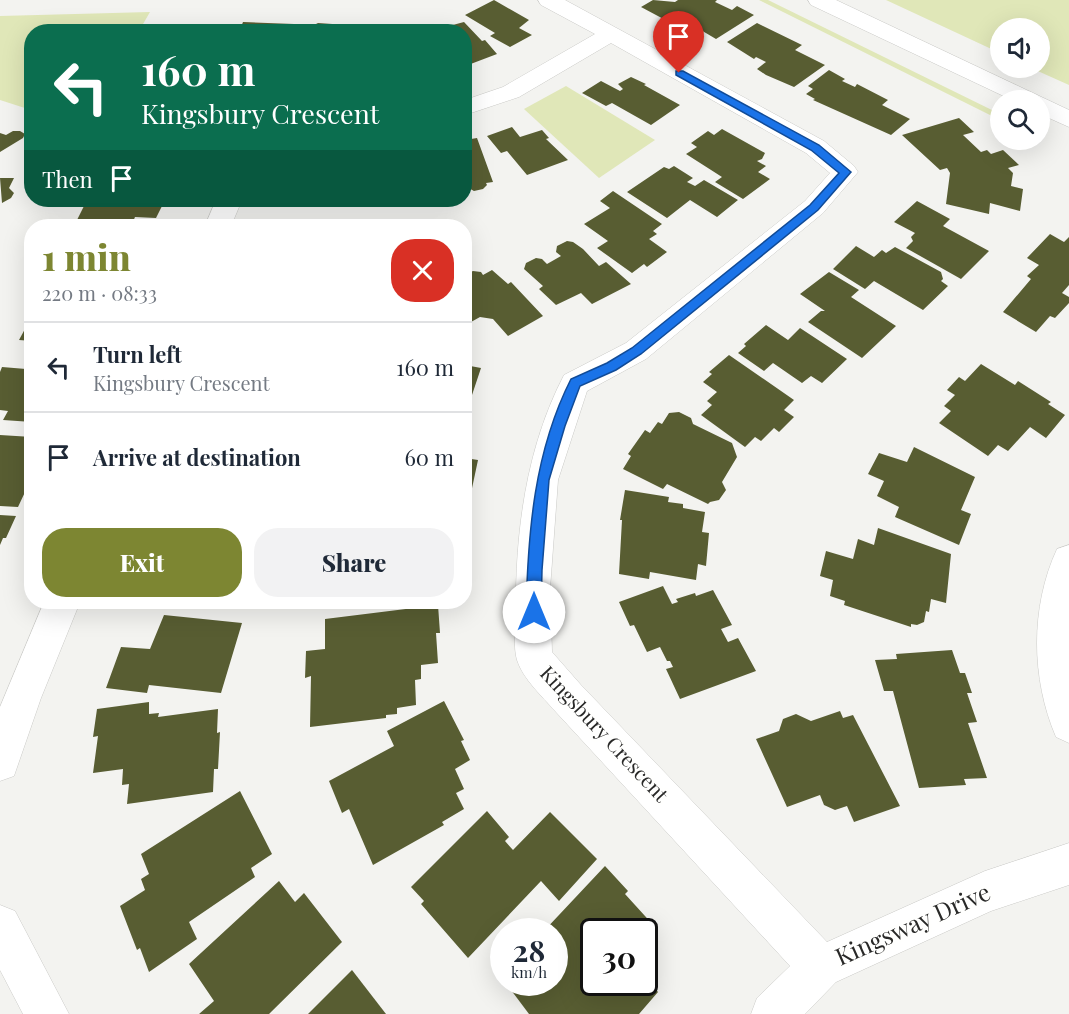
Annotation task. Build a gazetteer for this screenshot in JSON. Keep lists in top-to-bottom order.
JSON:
{
  "streets": {
    "street": ["Kingsbury Crescent", "Kingsway Drive"]
  },
  "crossings": [
    ["Kingsbury Crescent", "Kingsway Drive"]
  ],
  "page": {
    "turn": ["160 m", "Kingsbury Crescent"],
    "then": "Then",
    "heading": ["1 min", "220 m · 08:33"],
    "list": [
      {
        "name": "Turn left",
        "note": "Kingsbury Crescent",
        "value": "160 m"
      },
      {
        "name": "Arrive at destination",
        "value": "60 m"
      }
    ],
    "buttons": ["Exit", "Share"],
    "speed": "28 km/h",
    "limit": "30"
  }
}
